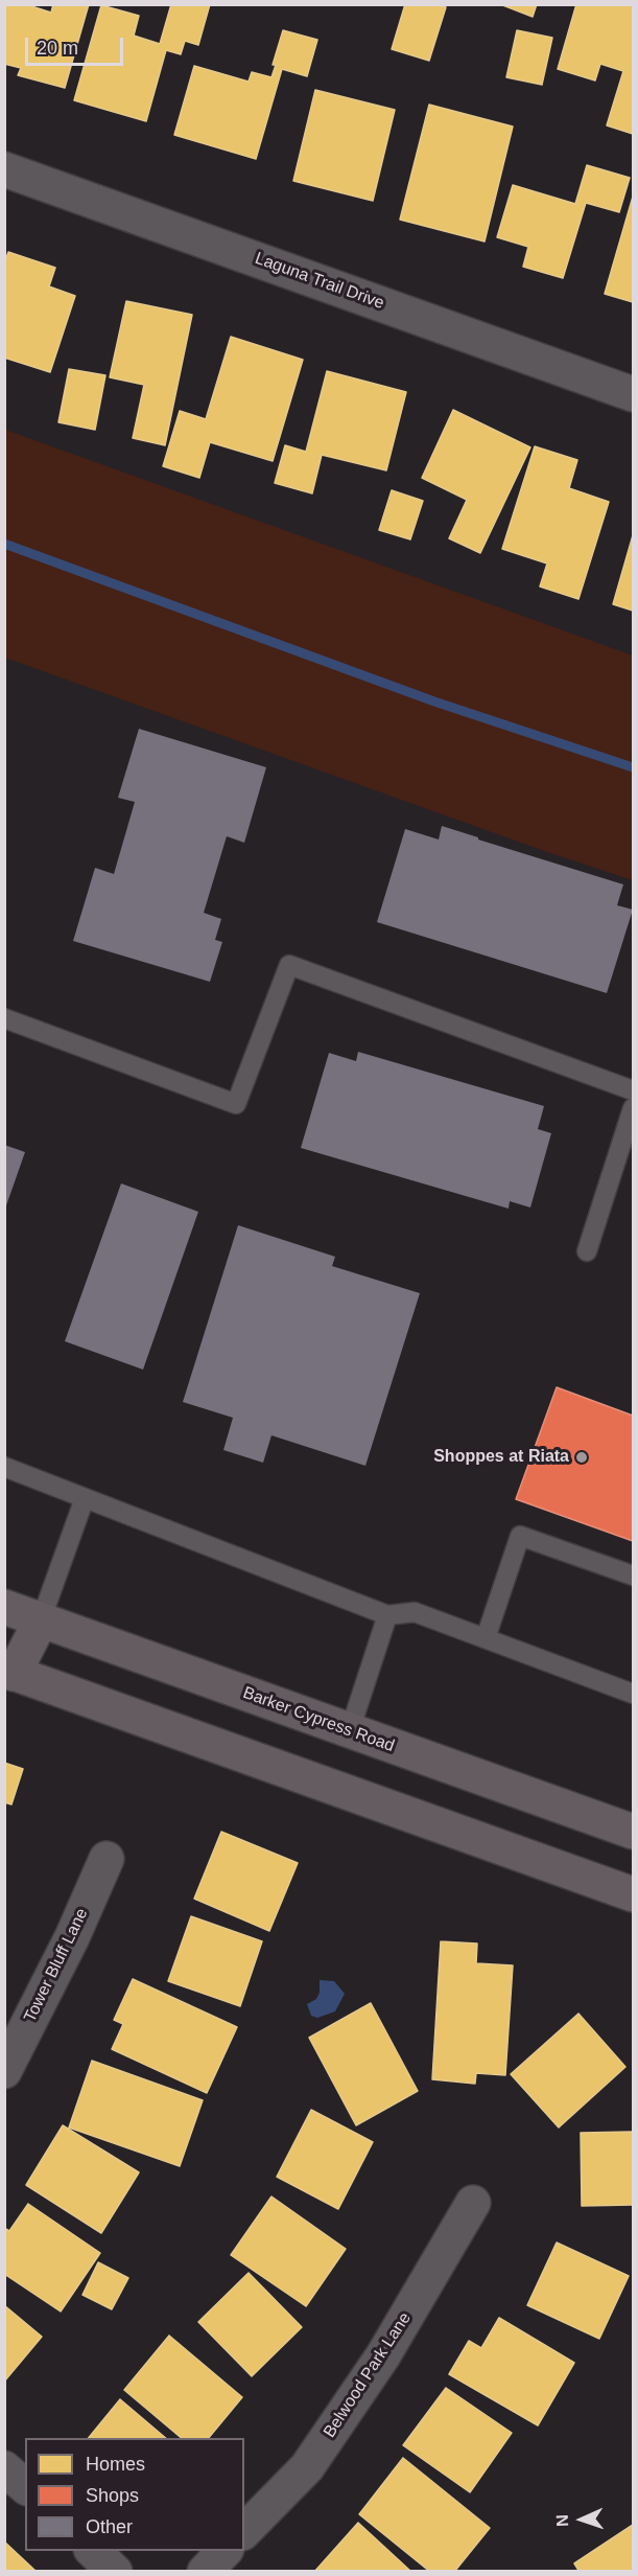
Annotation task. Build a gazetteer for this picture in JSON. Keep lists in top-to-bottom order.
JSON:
{
  "streets": {
    "main road": ["Barker Cypress Road"],
    "street": ["Laguna Trail Drive", "Tower Bluff Lane", "Belwood Park Lane"]
  },
  "places": ["Shoppes at Riata"],
  "legend": ["Homes", "Shops", "Other"],
  "scale_bar": "20 m",
  "north": "left"
}
